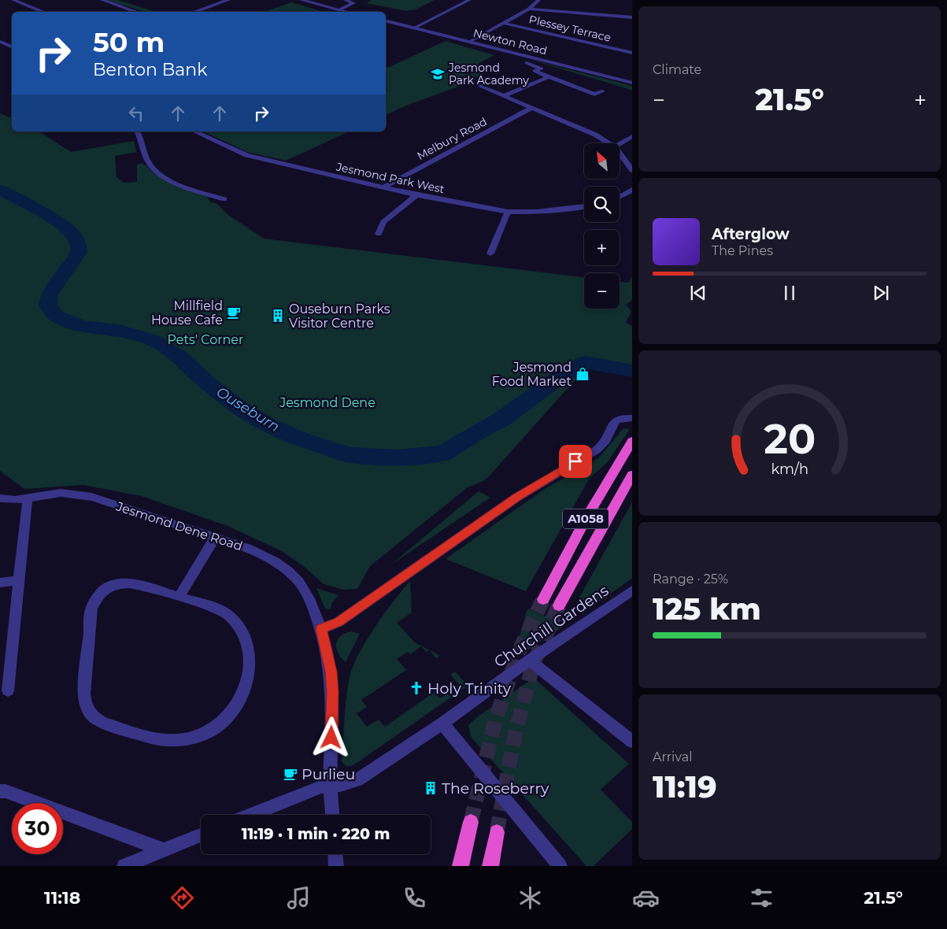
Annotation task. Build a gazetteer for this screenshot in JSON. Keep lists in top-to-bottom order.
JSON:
{
  "streets": {
    "highway": ["A1058"],
    "street": [
      "Plessey Terrace",
      "Newton Road",
      "Melbury Road",
      "Jesmond Park West",
      "Jesmond Dene Road",
      "Churchill Gardens"
    ]
  },
  "crossings": [
    ["Melbury Road", "Jesmond Park West"],
    ["Jesmond Dene Road", "Churchill Gardens"]
  ],
  "water": ["Ouseburn"],
  "parks": ["Pets' Corner", "Jesmond Dene"],
  "places": {
    "school or university": ["Jesmond Park Academy"],
    "cafe": ["Millfield House Cafe", "Purlieu"],
    "building": ["Ouseburn Parks Visitor Centre", "The Roseberry"],
    "shop": ["Jesmond Food Market"],
    "church": ["Holy Trinity"]
  },
  "north": "top left",
  "page": {
    "tile": [
      "Climate",
      ["Range · 25%", "125 km"],
      ["Arrival", "11:19"]
    ],
    "turn": ["50 m", "Benton Bank"],
    "heat": ["−", "21.5°", "+"],
    "map_buttons": ["+", "−"],
    "song": ["Afterglow", "The Pines"],
    "limit": "30",
    "trip": "11:19 · 1 min · 220 m",
    "tabs": ["11:18", "21.5°"],
    "gauge": ["20", "km/h"]
  }
}
